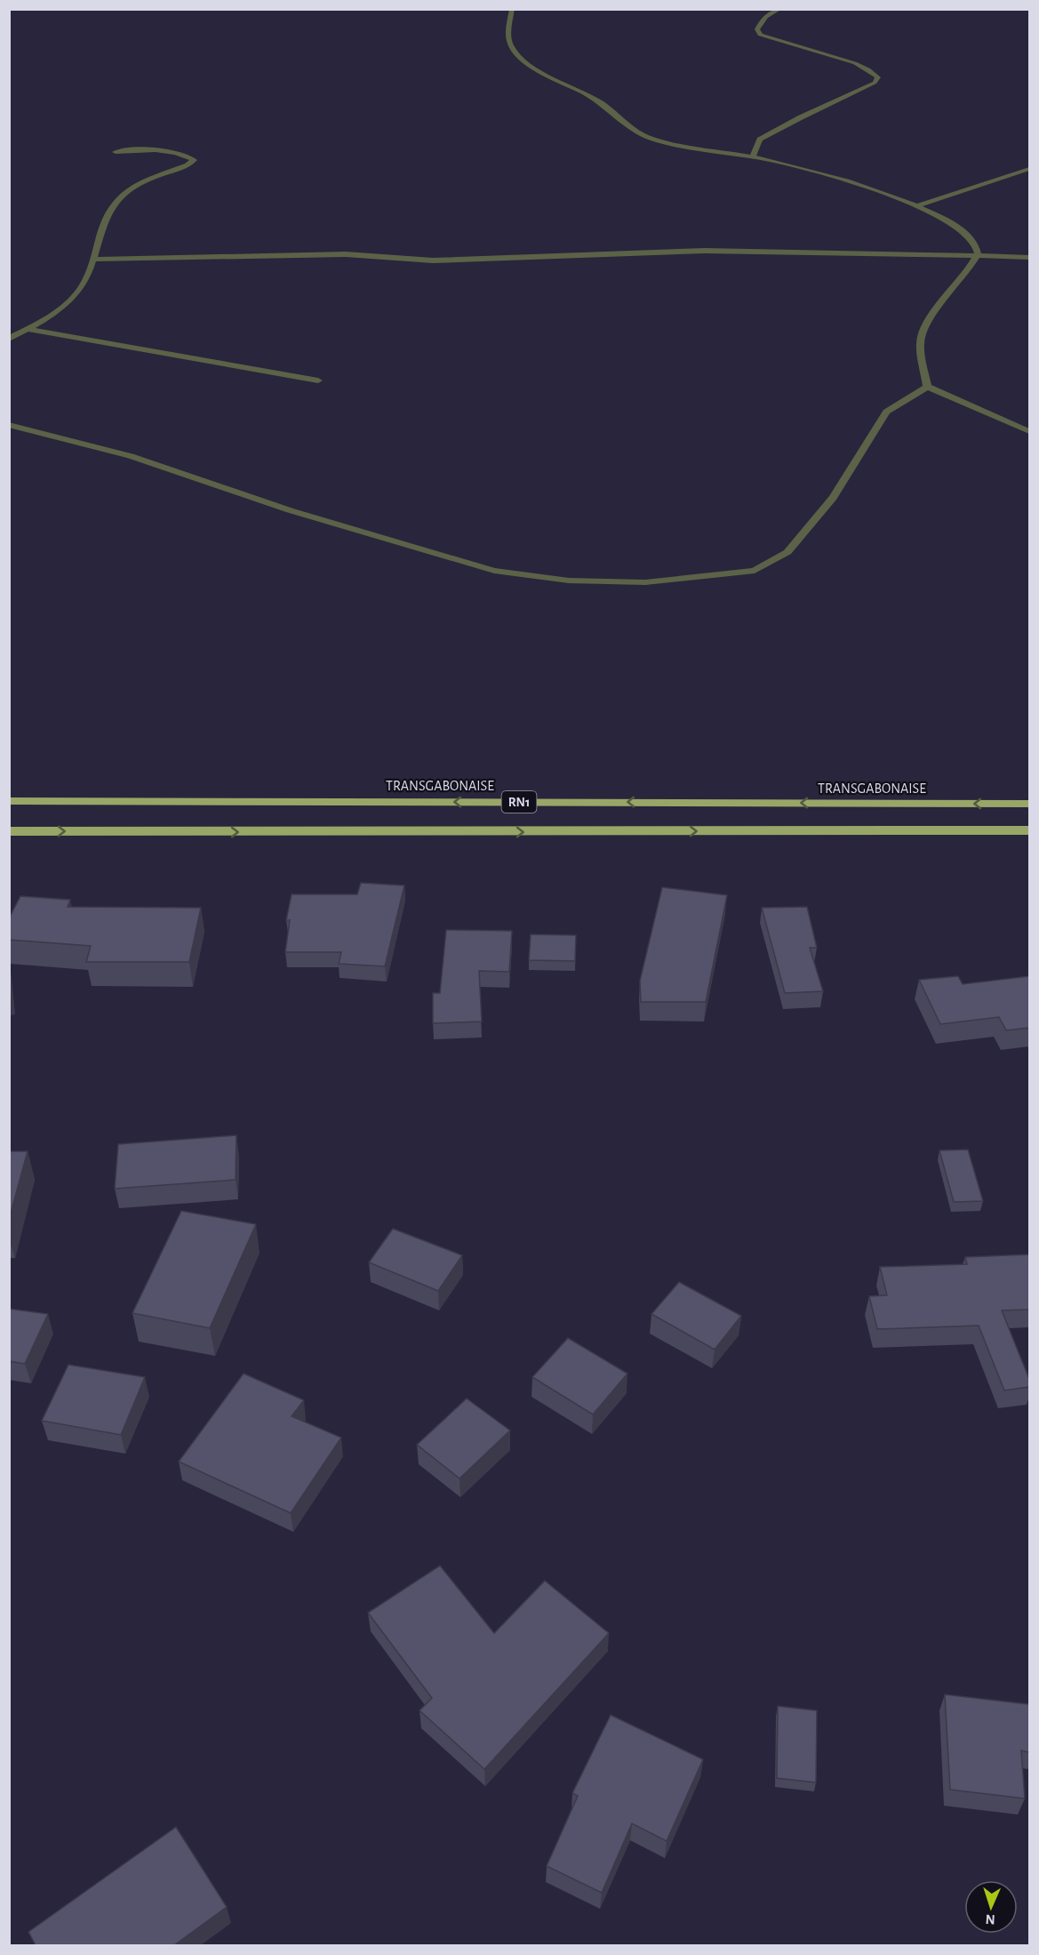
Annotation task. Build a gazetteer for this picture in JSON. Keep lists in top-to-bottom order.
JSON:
{
  "streets": {
    "highway": ["TRANSGABONAISE", "RN1"]
  },
  "north": "bottom"
}
